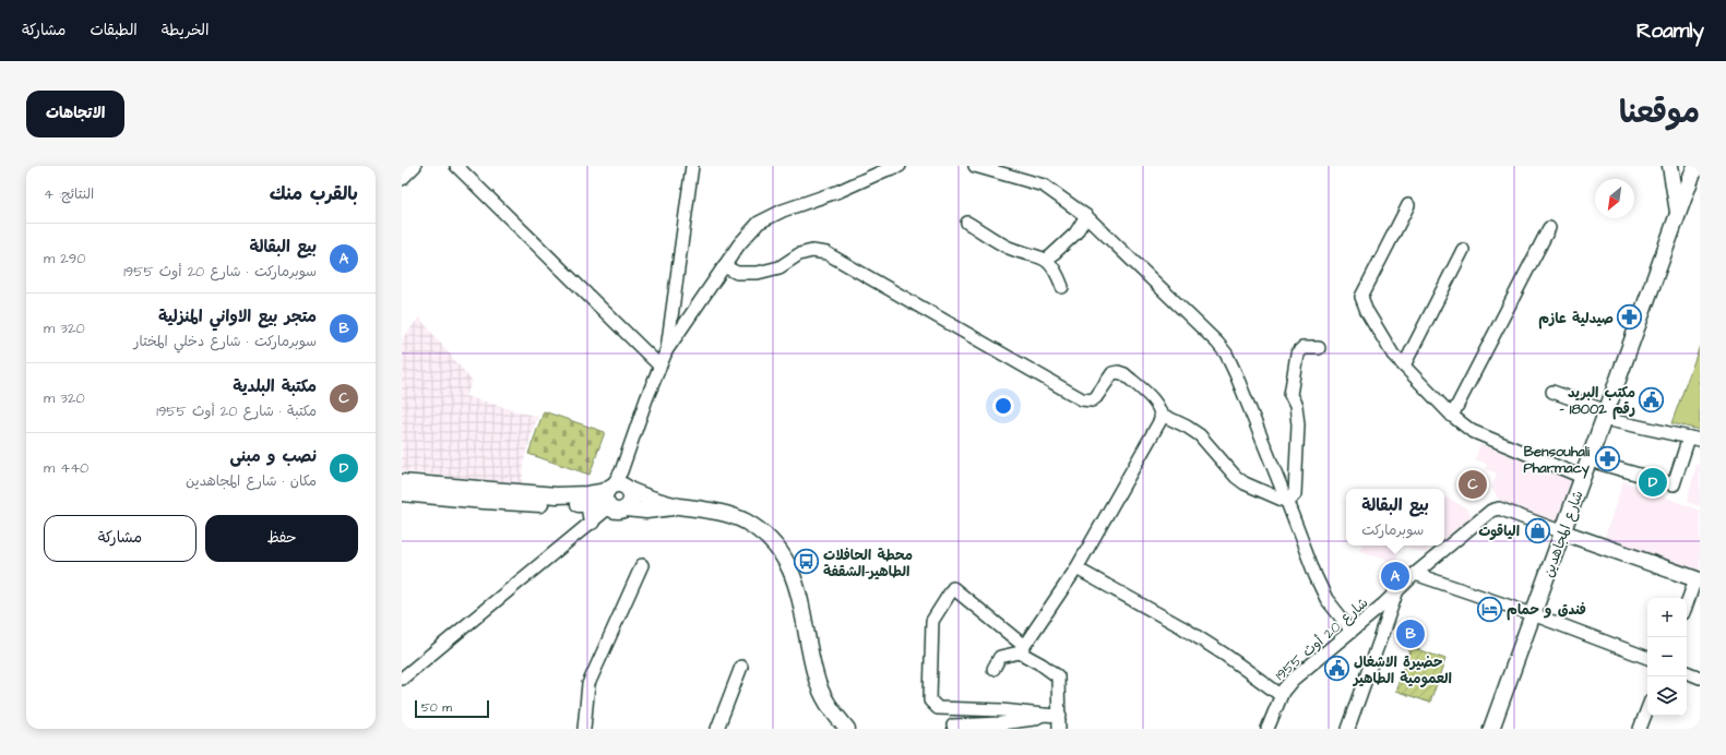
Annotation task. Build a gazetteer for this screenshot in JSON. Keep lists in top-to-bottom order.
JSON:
{
  "streets": {
    "main road": ["شارع المجاهدين"],
    "street": ["شارع 20 أوث 1955"]
  },
  "places": {
    "pharmacy": ["صيدلية عازم", "Bensouhali Pharmacy"],
    "public building": ["مكتب البريد - رقم 18002", "حضيرة الاشغال العمومية الطاهير"],
    "shop": ["الياقوت"],
    "bus stop": ["محطة الحافلات الطاهير-الشقفة"],
    "hotel": ["فندق و حمام"]
  },
  "scale_bar": "50 m",
  "north": "bottom left",
  "page": {
    "header": "Roamly",
    "nav": ["الخريطة", "الطبقات", "مشاركة"],
    "title": "موقعنا",
    "buttons": [
      "الاتجاهات",
      ["حفظ", "مشاركة"]
    ],
    "heading": ["بالقرب منك", "النتائج: 4"],
    "list": [
      {
        "mark": "A",
        "name": "بيع البقالة",
        "note": "سوبرماركت · شارع 20 أوث 1955",
        "value": "290 m"
      },
      {
        "mark": "B",
        "name": "متجر بيع الاواني المنزلية",
        "note": "سوبرماركت · شارع دخلي المختار",
        "value": "320 m"
      },
      {
        "mark": "C",
        "name": "مكتبة البلدية",
        "note": "مكتبة · شارع 20 أوث 1955",
        "value": "320 m"
      },
      {
        "mark": "D",
        "name": "نصب و مبنى",
        "note": "مكان · شارع المجاهدين",
        "value": "440 m"
      }
    ],
    "pins": [
      "D",
      "C",
      "A",
      "B"
    ],
    "popup": ["بيع البقالة", "سوبرماركت"],
    "map_buttons": ["+", "−"],
    "scale": "50 m"
  }
}
